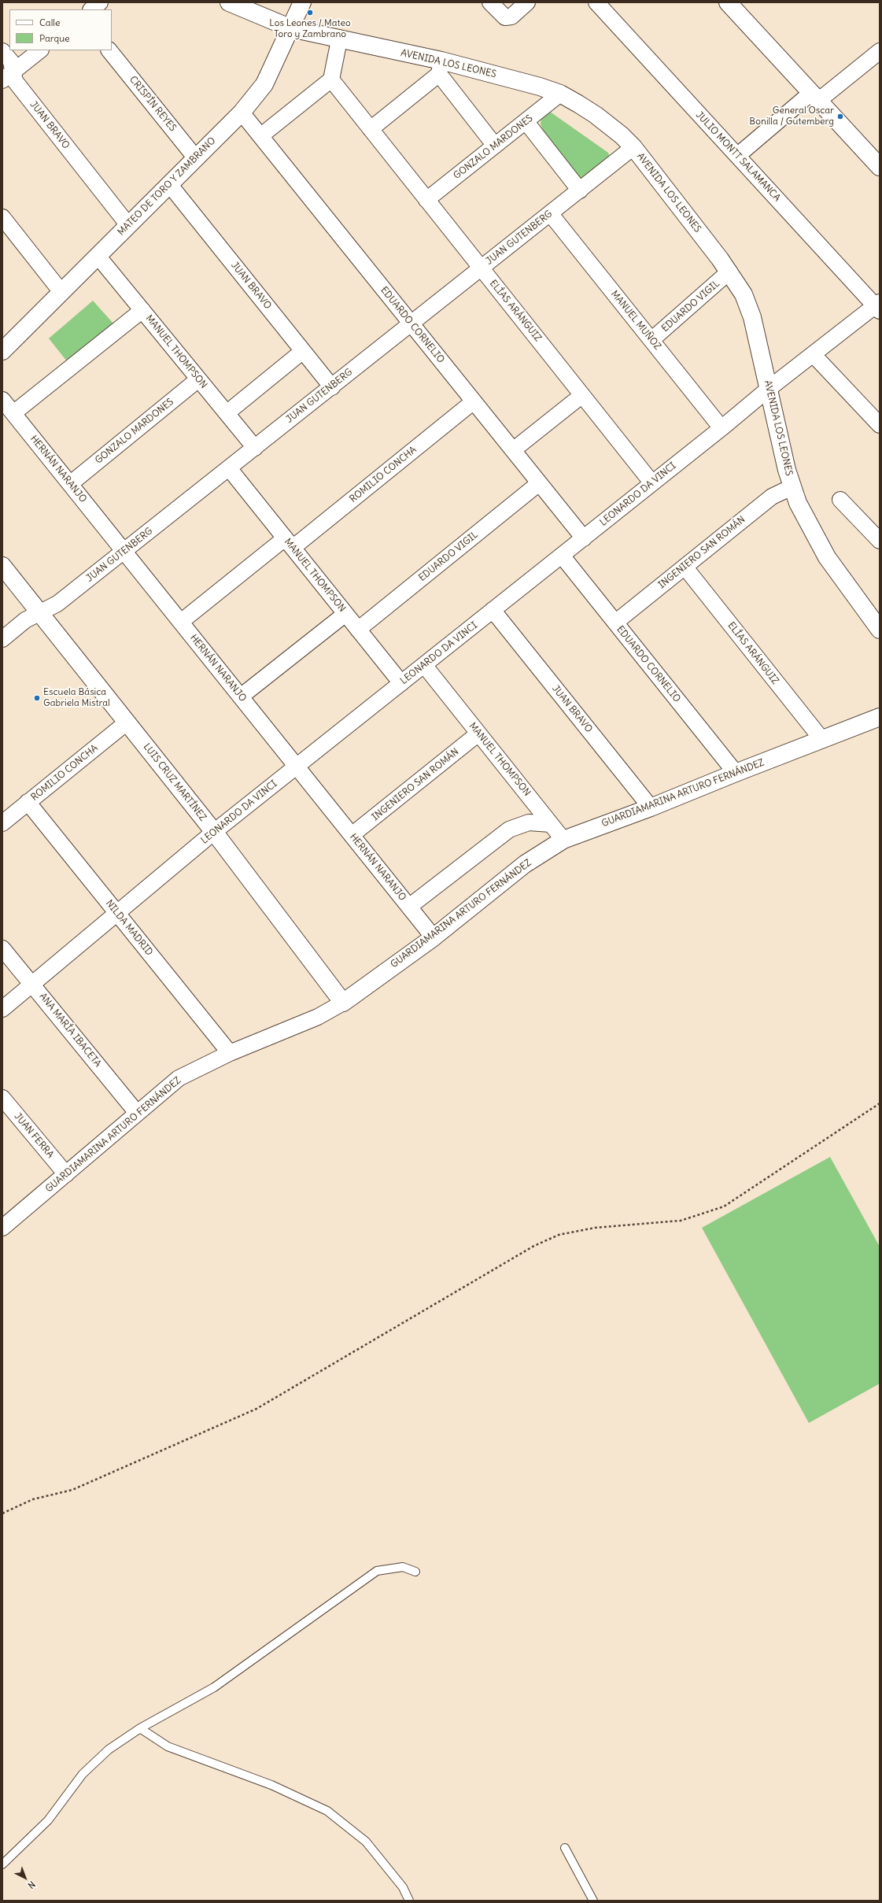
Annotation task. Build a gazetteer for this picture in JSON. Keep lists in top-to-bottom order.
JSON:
{
  "streets": {
    "street": [
      "AVENIDA LOS LEONES",
      "CRISPÍN REYES",
      "JUAN BRAVO",
      "GONZALO MARDONES",
      "JULIO MONTT SALAMANCA",
      "MATEO DE TORO Y ZAMBRANO",
      "JUAN GUTENBERG",
      "EDUARDO VIGIL",
      "ELÍAS ARÁNGUIZ",
      "MANUEL MUÑOZ",
      "EDUARDO CORNELIO",
      "MANUEL THOMPSON",
      "HERNÁN NARANJO",
      "ROMILIO CONCHA",
      "LEONARDO DA VINCI",
      "INGENIERO SAN ROMÁN",
      "LUIS CRUZ MARTÍNEZ",
      "GUARDIAMARINA ARTURO FERNÁNDEZ",
      "NILDA MADRID",
      "ANA MARÍA IBACETA",
      "JUAN FERRA"
    ]
  },
  "crossings": [
    ["AVENIDA LOS LEONES", "GONZALO MARDONES"],
    ["AVENIDA LOS LEONES", "MATEO DE TORO Y ZAMBRANO"],
    ["AVENIDA LOS LEONES", "JUAN GUTENBERG"],
    ["AVENIDA LOS LEONES", "EDUARDO VIGIL"],
    ["AVENIDA LOS LEONES", "LEONARDO DA VINCI"],
    ["AVENIDA LOS LEONES", "INGENIERO SAN ROMÁN"],
    ["CRISPÍN REYES", "MATEO DE TORO Y ZAMBRANO"],
    ["JUAN BRAVO", "MATEO DE TORO Y ZAMBRANO"],
    ["JUAN BRAVO", "JUAN GUTENBERG"],
    ["JUAN BRAVO", "LEONARDO DA VINCI"],
    ["JUAN BRAVO", "GUARDIAMARINA ARTURO FERNÁNDEZ"],
    ["GONZALO MARDONES", "ELÍAS ARÁNGUIZ"],
    ["GONZALO MARDONES", "MANUEL THOMPSON"],
    ["GONZALO MARDONES", "HERNÁN NARANJO"],
    ["JULIO MONTT SALAMANCA", "LEONARDO DA VINCI"],
    ["MATEO DE TORO Y ZAMBRANO", "EDUARDO CORNELIO"],
    ["MATEO DE TORO Y ZAMBRANO", "MANUEL THOMPSON"],
    ["JUAN GUTENBERG", "ELÍAS ARÁNGUIZ"],
    ["JUAN GUTENBERG", "MANUEL MUÑOZ"],
    ["JUAN GUTENBERG", "EDUARDO CORNELIO"],
    ["JUAN GUTENBERG", "MANUEL THOMPSON"],
    ["JUAN GUTENBERG", "HERNÁN NARANJO"],
    ["JUAN GUTENBERG", "LUIS CRUZ MARTÍNEZ"],
    ["EDUARDO VIGIL", "MANUEL MUÑOZ"],
    ["EDUARDO VIGIL", "EDUARDO CORNELIO"],
    ["EDUARDO VIGIL", "MANUEL THOMPSON"],
    ["ELÍAS ARÁNGUIZ", "LEONARDO DA VINCI"],
    ["ELÍAS ARÁNGUIZ", "INGENIERO SAN ROMÁN"],
    ["ELÍAS ARÁNGUIZ", "GUARDIAMARINA ARTURO FERNÁNDEZ"],
    ["MANUEL MUÑOZ", "LEONARDO DA VINCI"],
    ["EDUARDO CORNELIO", "ROMILIO CONCHA"],
    ["EDUARDO CORNELIO", "LEONARDO DA VINCI"],
    ["EDUARDO CORNELIO", "INGENIERO SAN ROMÁN"],
    ["EDUARDO CORNELIO", "GUARDIAMARINA ARTURO FERNÁNDEZ"],
    ["MANUEL THOMPSON", "ROMILIO CONCHA"],
    ["MANUEL THOMPSON", "LEONARDO DA VINCI"],
    ["MANUEL THOMPSON", "INGENIERO SAN ROMÁN"],
    ["MANUEL THOMPSON", "GUARDIAMARINA ARTURO FERNÁNDEZ"],
    ["HERNÁN NARANJO", "ROMILIO CONCHA"],
    ["HERNÁN NARANJO", "LEONARDO DA VINCI"],
    ["HERNÁN NARANJO", "INGENIERO SAN ROMÁN"],
    ["HERNÁN NARANJO", "GUARDIAMARINA ARTURO FERNÁNDEZ"],
    ["ROMILIO CONCHA", "LUIS CRUZ MARTÍNEZ"],
    ["ROMILIO CONCHA", "NILDA MADRID"],
    ["LEONARDO DA VINCI", "LUIS CRUZ MARTÍNEZ"],
    ["LEONARDO DA VINCI", "NILDA MADRID"],
    ["LEONARDO DA VINCI", "ANA MARÍA IBACETA"],
    ["LUIS CRUZ MARTÍNEZ", "GUARDIAMARINA ARTURO FERNÁNDEZ"],
    ["GUARDIAMARINA ARTURO FERNÁNDEZ", "NILDA MADRID"],
    ["GUARDIAMARINA ARTURO FERNÁNDEZ", "ANA MARÍA IBACETA"],
    ["GUARDIAMARINA ARTURO FERNÁNDEZ", "JUAN FERRA"]
  ],
  "places": ["Los Leones / Mateo Toro y Zambrano", "General Oscar Bonilla / Gutemberg", "Escuela Básica Gabriela Mistral"],
  "legend": ["Calle", "Parque"],
  "north": "bottom right"
}
